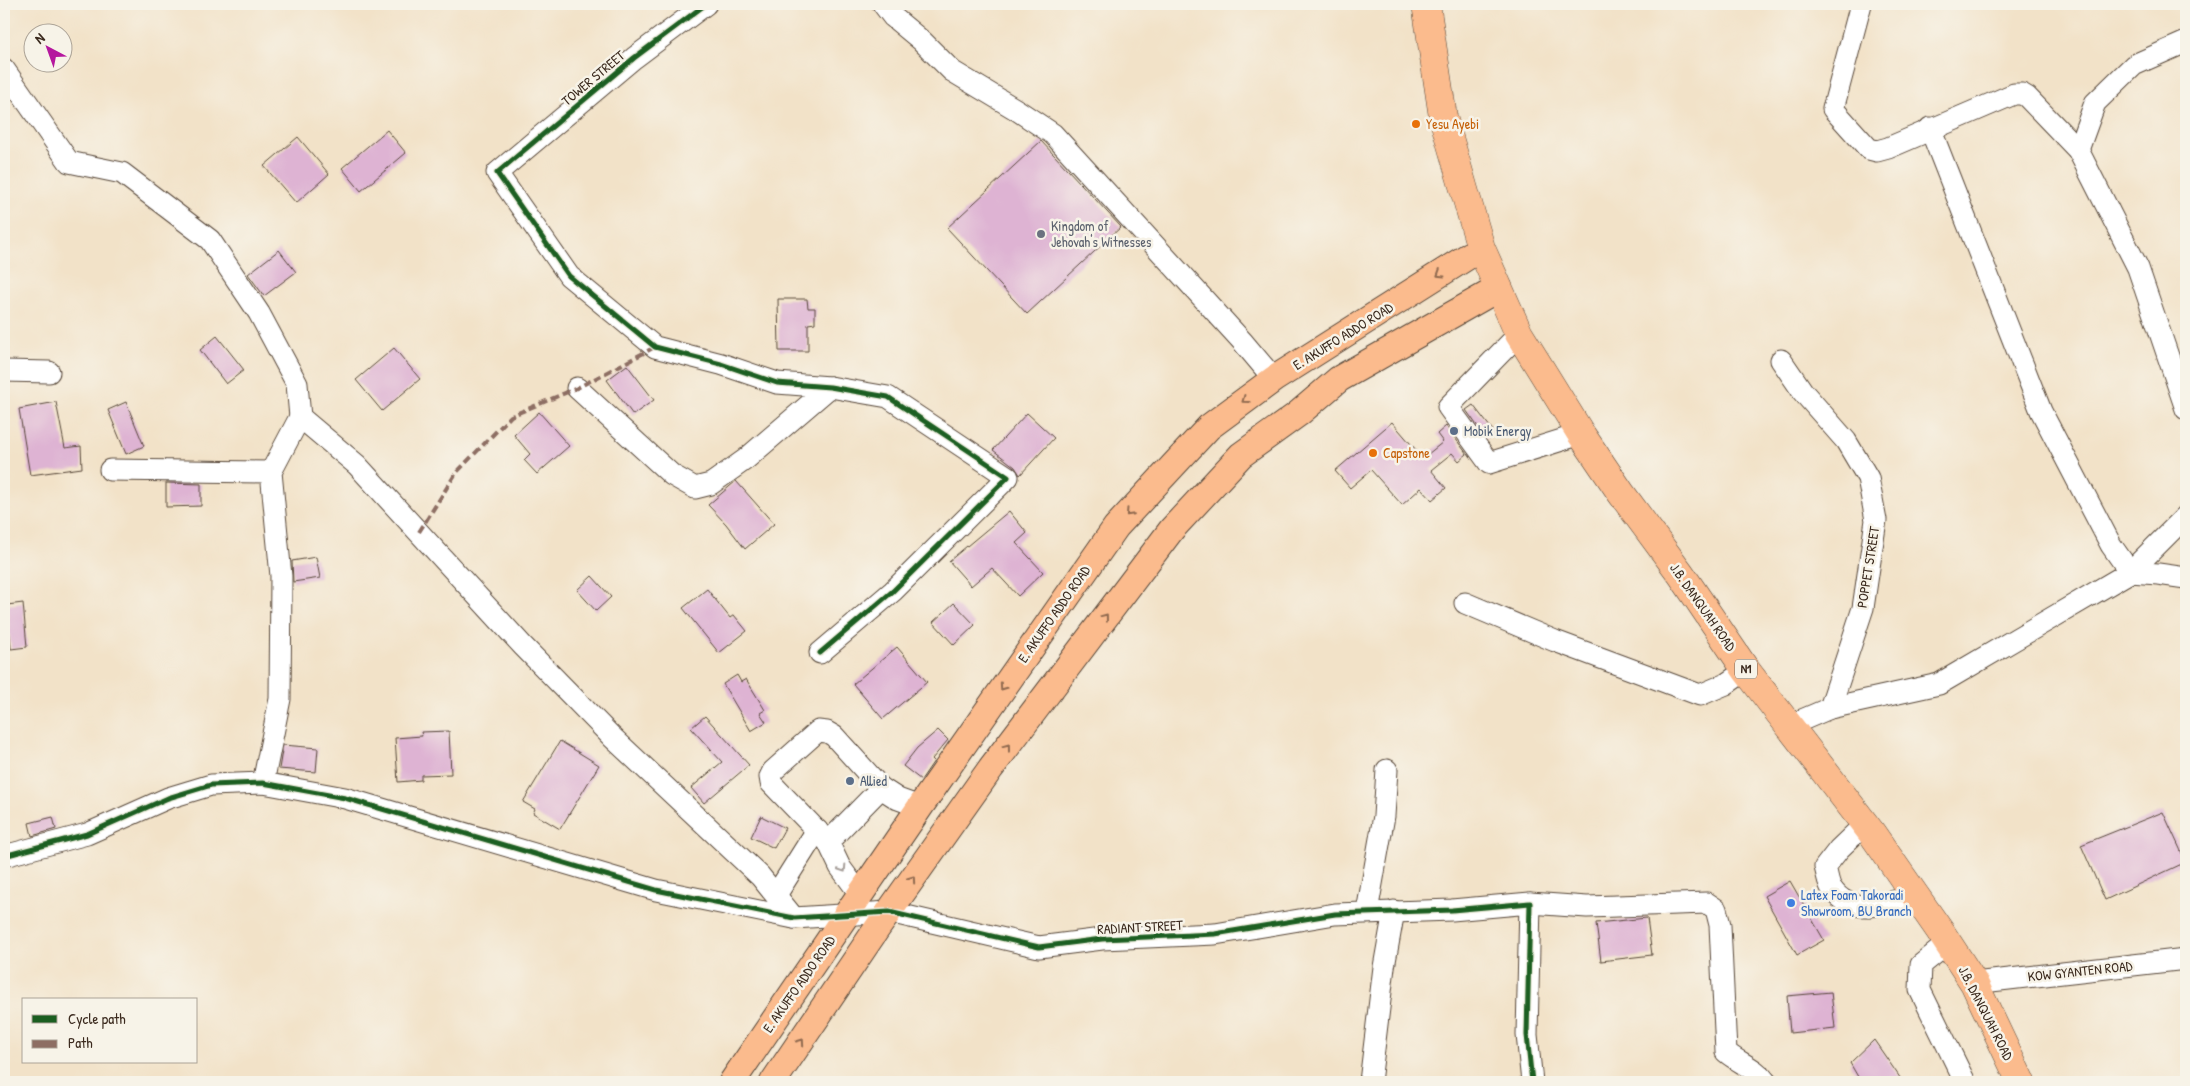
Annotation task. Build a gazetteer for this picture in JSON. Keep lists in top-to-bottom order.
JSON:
{
  "streets": {
    "highway": ["J.B. DANQUAH ROAD", "N1"],
    "main road": ["E. AKUFFO ADDO ROAD"],
    "street": [
      "TOWER STREET",
      "POPPET STREET",
      "RADIANT STREET",
      "KOW GYANTEN ROAD"
    ]
  },
  "crossings": [
    ["E. AKUFFO ADDO ROAD", "J.B. DANQUAH ROAD"],
    ["E. AKUFFO ADDO ROAD", "N1"],
    ["E. AKUFFO ADDO ROAD", "RADIANT STREET"],
    ["J.B. DANQUAH ROAD", "N1"],
    ["J.B. DANQUAH ROAD", "KOW GYANTEN ROAD"]
  ],
  "places": [
    "Yesu Ayebi",
    "Kingdom of Jehovah's Witnesses",
    "Mobik Energy",
    "Capstone",
    "Allied",
    "Latex Foam Takoradi Showroom, BU Branch"
  ],
  "legend": ["Cycle path", "Path"],
  "north": "top left"
}
